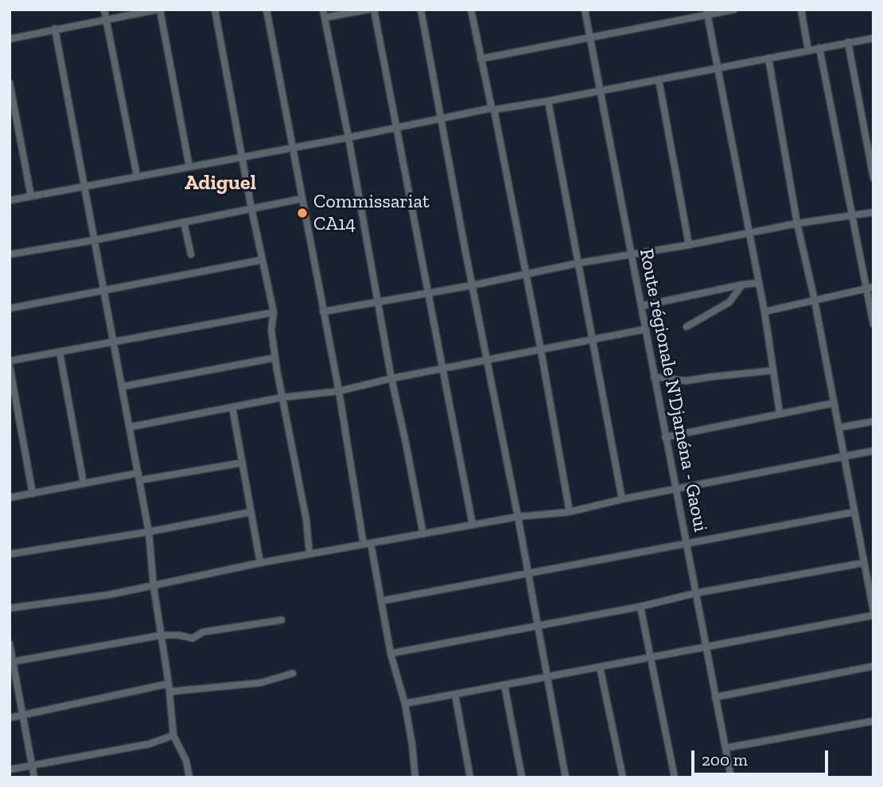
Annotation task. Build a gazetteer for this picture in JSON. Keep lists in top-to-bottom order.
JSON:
{
  "streets": {
    "street": ["Route régionale N'Djaména - Gaoui"]
  },
  "districts": ["Adiguel"],
  "places": ["Commissariat CA14"],
  "scale_bar": "200 m"
}
